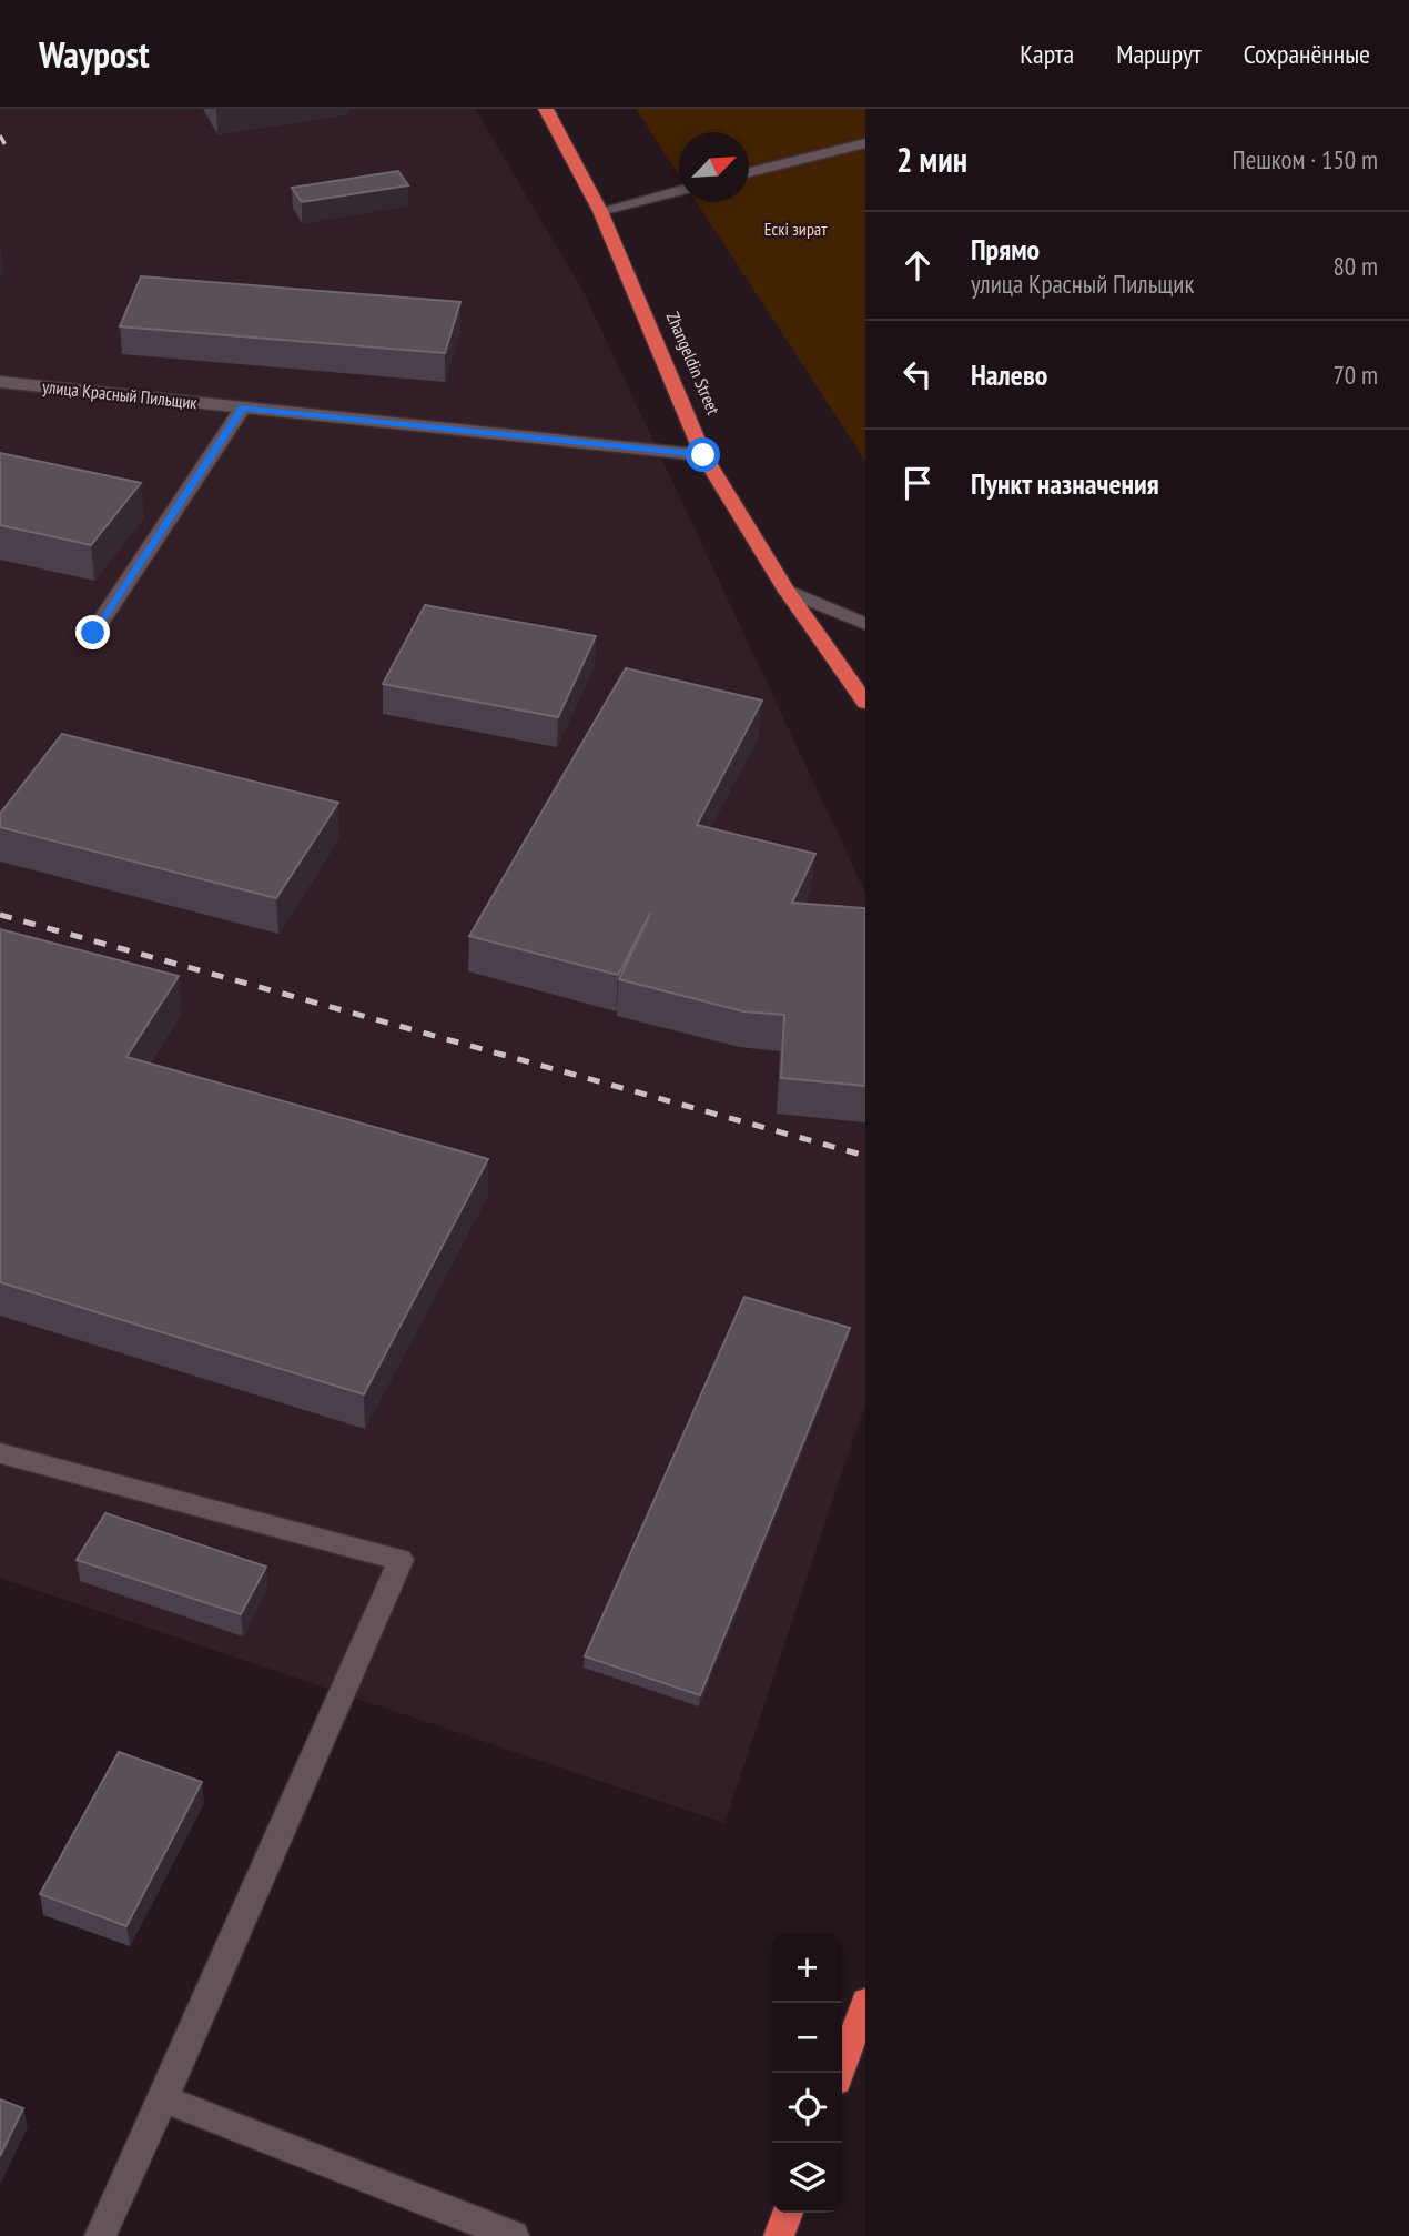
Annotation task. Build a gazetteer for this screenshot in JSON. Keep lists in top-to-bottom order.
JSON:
{
  "streets": {
    "highway": ["Zhangeldin Street"],
    "street": ["улица Красный Пильщик"]
  },
  "crossings": [
    ["Zhangeldin Street", "улица Красный Пильщик"]
  ],
  "parks": ["Ескі зират"],
  "north": "top right",
  "page": {
    "header": "Waypost",
    "nav": ["Карта", "Маршрут", "Сохранённые"],
    "heading": ["2 мин", "Пешком · 150 m"],
    "list": [
      ["Прямо", "улица Красный Пильщик", "80 m"],
      ["Налево", "70 m"],
      "Пункт назначения"
    ],
    "map_buttons": ["+", "−"]
  }
}
